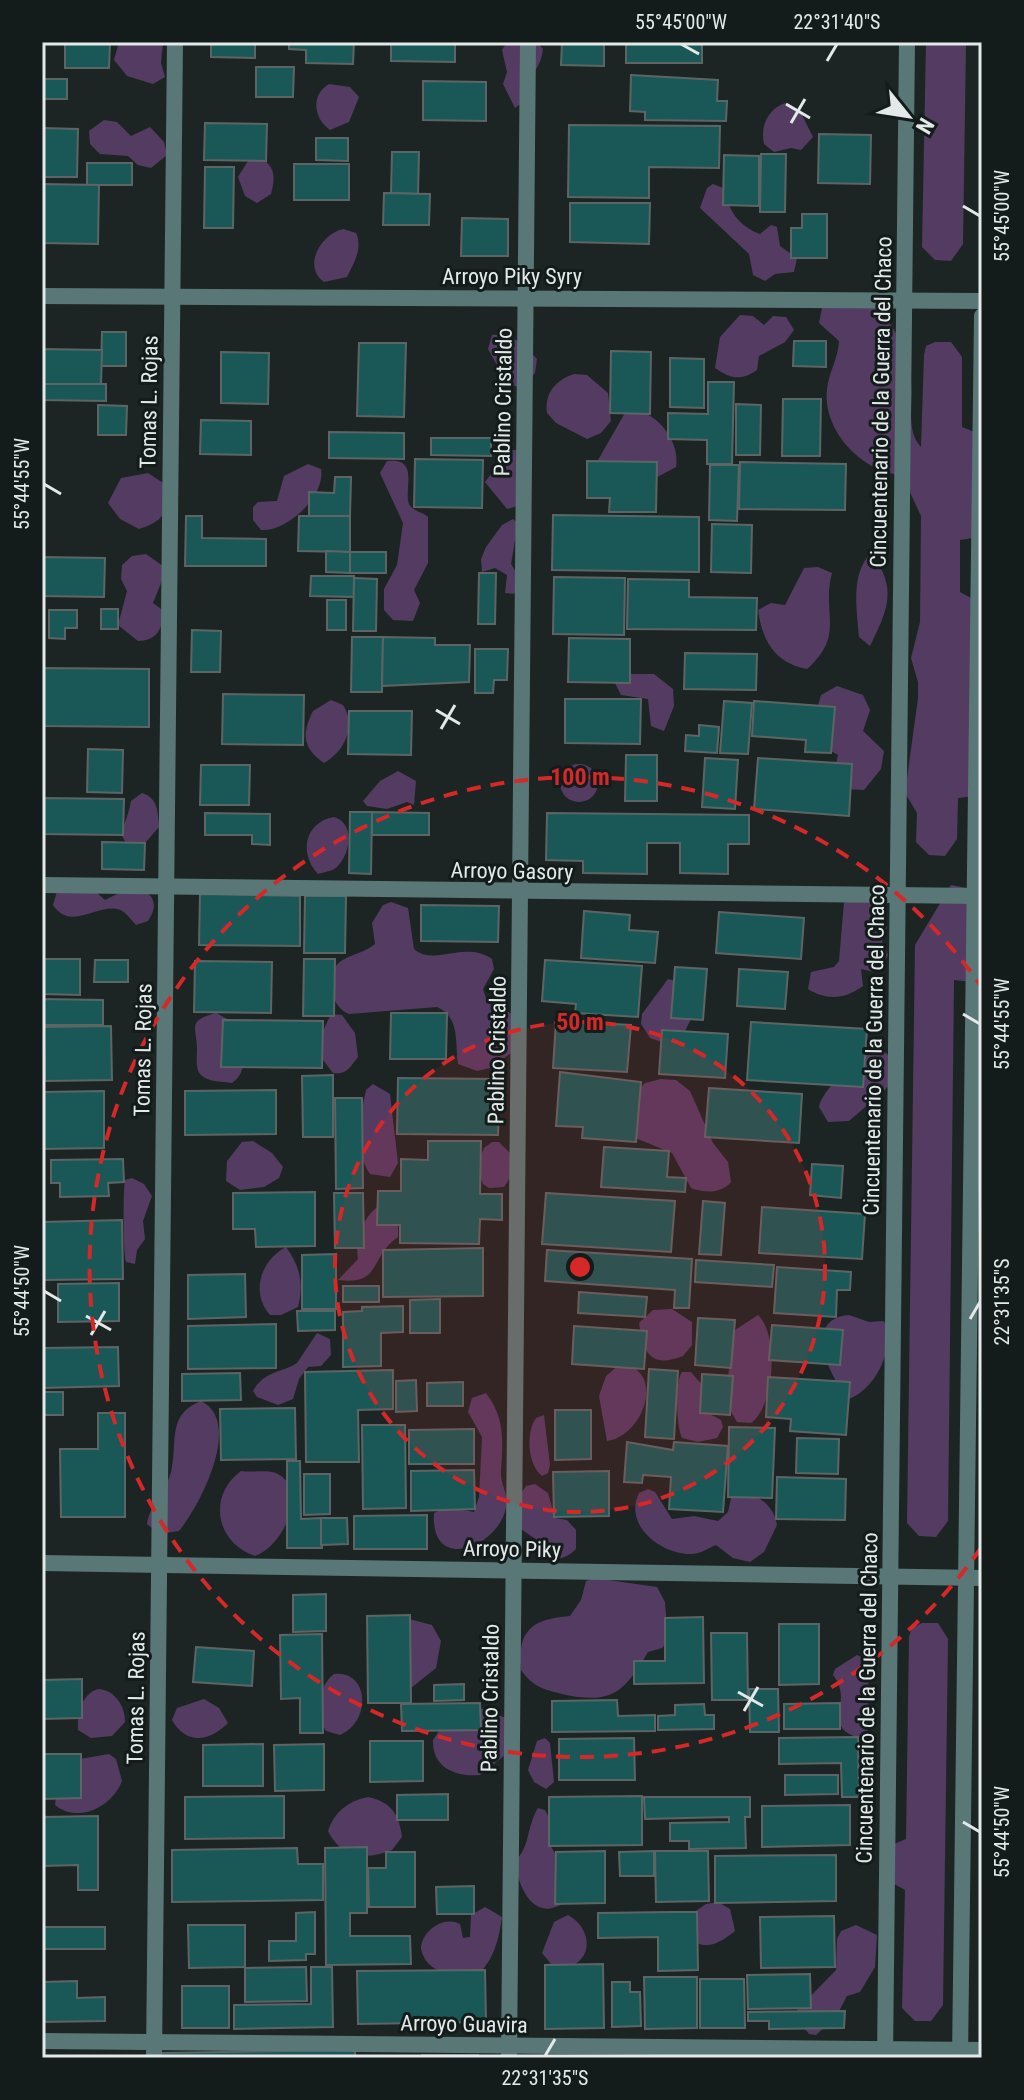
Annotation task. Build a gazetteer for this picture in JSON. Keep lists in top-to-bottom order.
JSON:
{
  "streets": {
    "street": [
      "Arroyo Piky Syry",
      "Tomas L. Rojas",
      "Pablino Cristaldo",
      "Cincuentenario de la Guerra del Chaco",
      "Arroyo Gasory",
      "Arroyo Piky",
      "Arroyo Guavira"
    ]
  },
  "crossings": [
    ["Arroyo Piky Syry", "Tomas L. Rojas"],
    ["Arroyo Piky Syry", "Pablino Cristaldo"],
    ["Arroyo Piky Syry", "Cincuentenario de la Guerra del Chaco"],
    ["Tomas L. Rojas", "Arroyo Gasory"],
    ["Tomas L. Rojas", "Arroyo Piky"],
    ["Tomas L. Rojas", "Arroyo Guavira"],
    ["Pablino Cristaldo", "Arroyo Gasory"],
    ["Pablino Cristaldo", "Arroyo Piky"],
    ["Pablino Cristaldo", "Arroyo Guavira"],
    ["Cincuentenario de la Guerra del Chaco", "Arroyo Gasory"],
    ["Cincuentenario de la Guerra del Chaco", "Arroyo Piky"],
    ["Cincuentenario de la Guerra del Chaco", "Arroyo Guavira"]
  ],
  "north": "bottom right",
  "coordinates": [
    "55°45'00\"W",
    "22°31'40\"S",
    "55°44'55\"W",
    "55°44'50\"W",
    "22°31'35\"S"
  ],
  "rings": ["100 m", "50 m"]
}
